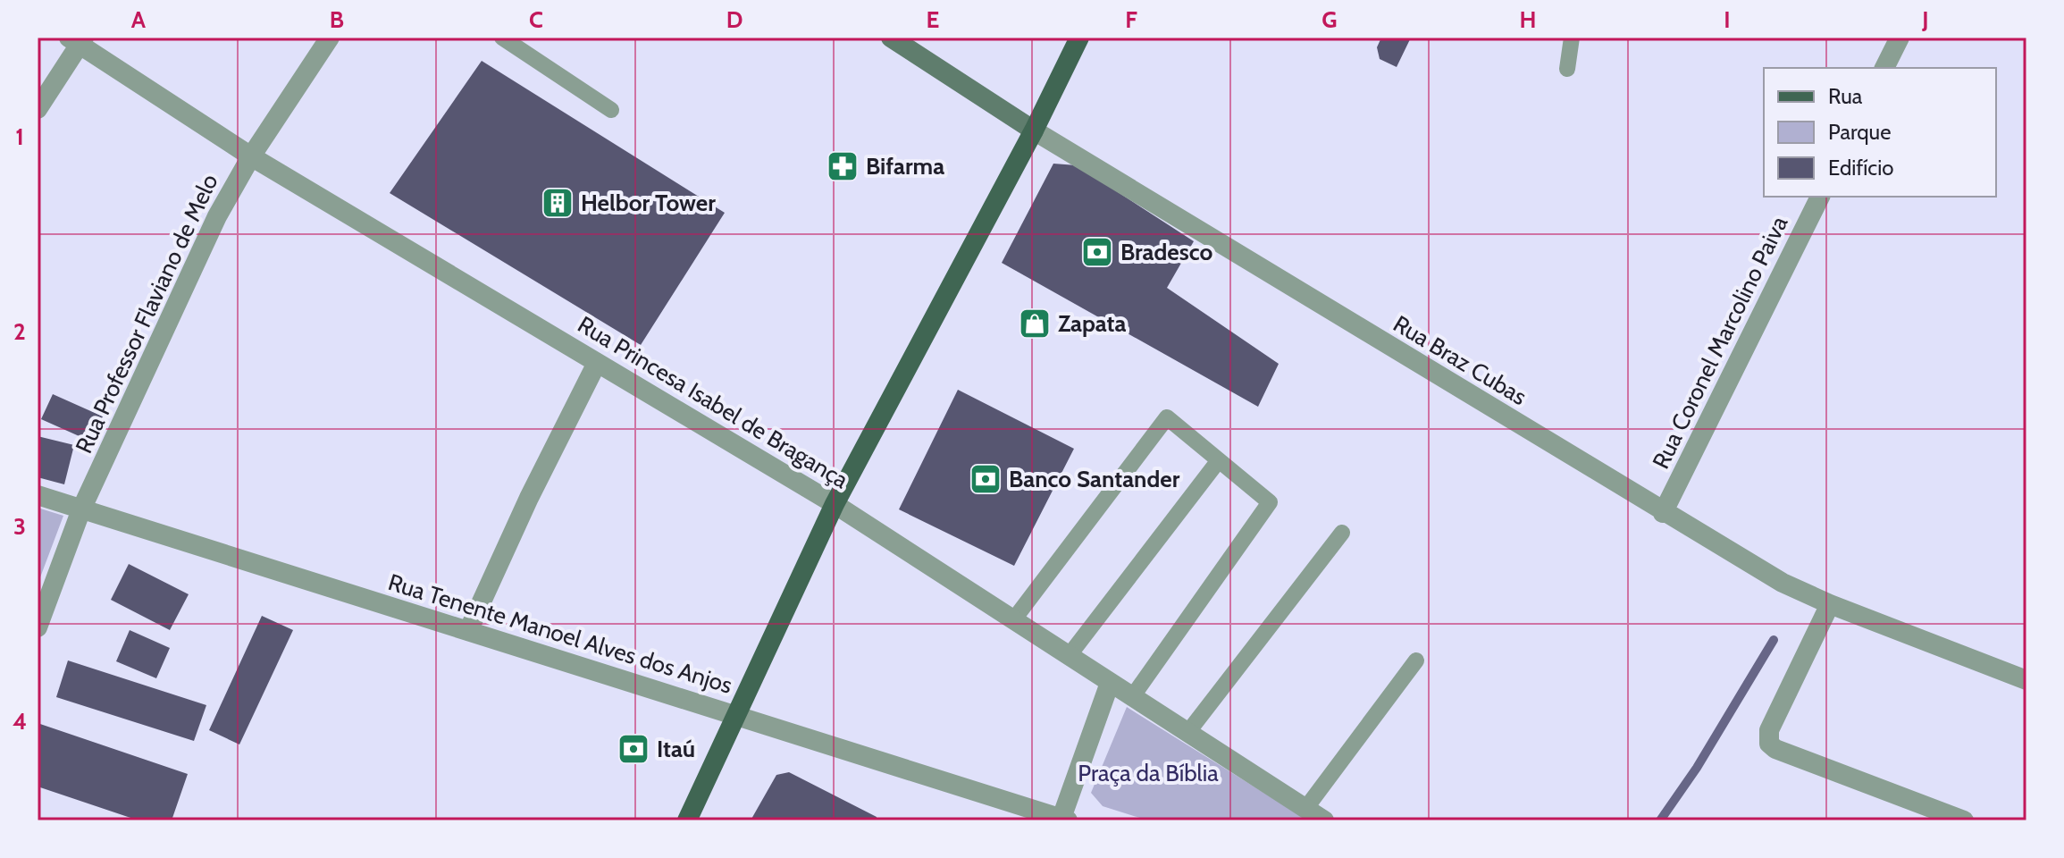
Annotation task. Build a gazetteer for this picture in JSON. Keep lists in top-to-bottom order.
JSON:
{
  "streets": {
    "main road": ["Rua Braz Cubas"],
    "street": [
      "Rua Professor Flaviano de Melo",
      "Rua Coronel Marcolino Paiva",
      "Rua Princesa Isabel de Bragança",
      "Rua Tenente Manoel Alves dos Anjos"
    ]
  },
  "crossings": [
    ["Rua Professor Flaviano de Melo", "Rua Princesa Isabel de Bragança"],
    ["Rua Professor Flaviano de Melo", "Rua Tenente Manoel Alves dos Anjos"],
    ["Rua Coronel Marcolino Paiva", "Rua Braz Cubas"]
  ],
  "parks": ["Praça da Bíblia"],
  "places": {
    "pharmacy": ["Bifarma"],
    "building": ["Helbor Tower"],
    "bank": ["Bradesco", "Banco Santander", "Itaú"],
    "shop": ["Zapata"]
  },
  "legend": ["Rua", "Parque", "Edifício"],
  "grid": {
    "columns": [
      "A",
      "B",
      "C",
      "D",
      "E",
      "F",
      "G",
      "H",
      "I",
      "J"
    ],
    "rows": [
      "1",
      "2",
      "3",
      "4"
    ]
  }
}
